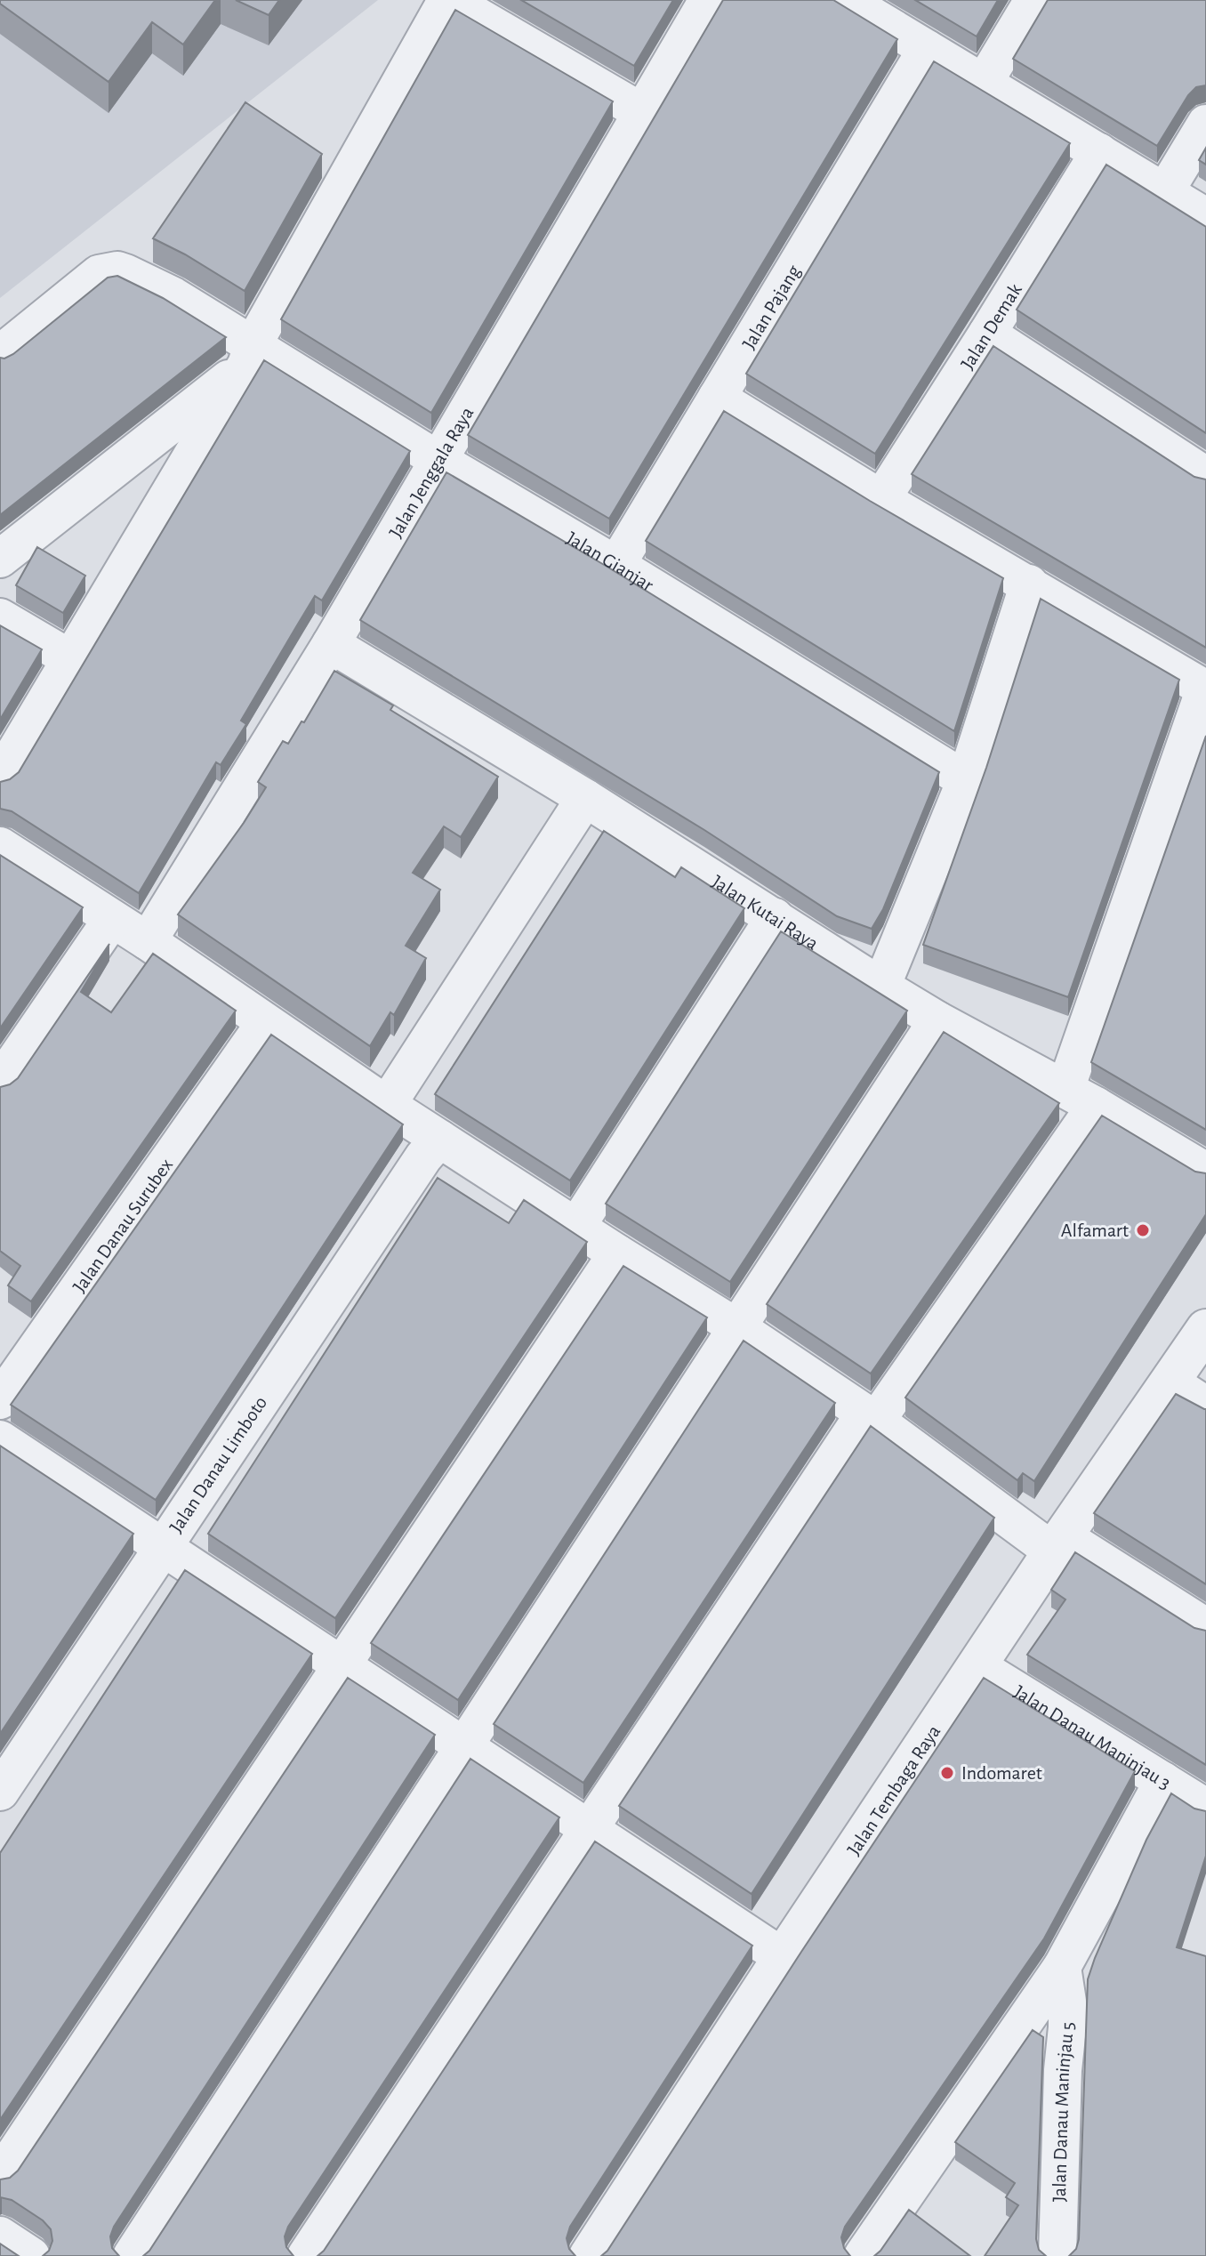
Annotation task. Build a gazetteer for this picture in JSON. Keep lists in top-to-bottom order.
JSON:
{
  "streets": {
    "street": [
      "Jalan Pajang",
      "Jalan Demak",
      "Jalan Jenggala Raya",
      "Jalan Gianjar",
      "Jalan Kutai Raya",
      "Jalan Danau Surubex",
      "Jalan Danau Limboto",
      "Jalan Danau Maninjau 3",
      "Jalan Tembaga Raya",
      "Jalan Danau Maninjau 5"
    ]
  },
  "crossings": [
    ["Jalan Pajang", "Jalan Gianjar"],
    ["Jalan Jenggala Raya", "Jalan Gianjar"],
    ["Jalan Jenggala Raya", "Jalan Kutai Raya"],
    ["Jalan Danau Maninjau 3", "Jalan Tembaga Raya"]
  ],
  "places": ["Alfamart", "Indomaret"]
}
